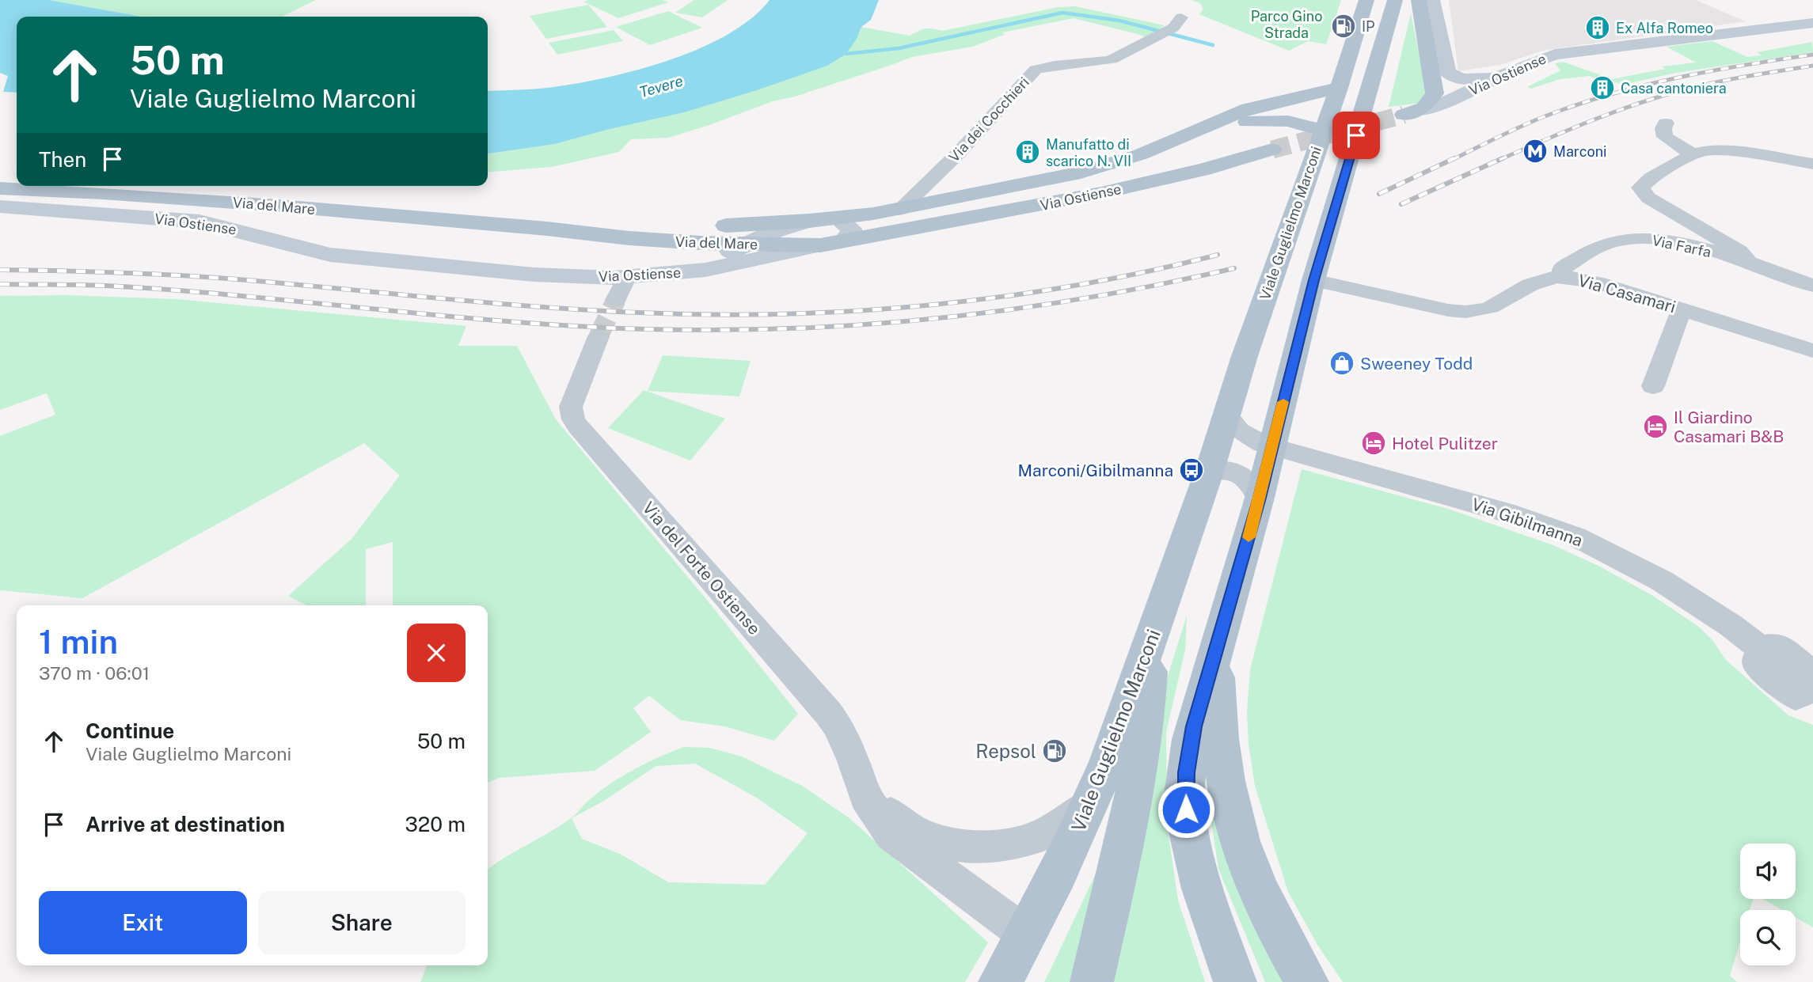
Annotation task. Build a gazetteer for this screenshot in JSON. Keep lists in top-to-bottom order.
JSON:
{
  "streets": {
    "main road": ["Via Ostiense", "Via del Mare", "Viale Guglielmo Marconi"],
    "street": [
      "Via dei Cocchieri",
      "Via Farfa",
      "Via Casamari",
      "Via Gibilmanna",
      "Via del Forte Ostiense"
    ]
  },
  "crossings": [
    ["Via Ostiense", "Via del Mare"],
    ["Via dei Cocchieri", "Via del Mare"],
    ["Viale Guglielmo Marconi", "Via del Forte Ostiense"],
    ["Via Farfa", "Via Casamari"]
  ],
  "water": ["Tevere"],
  "parks": ["Parco Gino Strada"],
  "places": {
    "fuel station": ["IP", "Repsol"],
    "building": ["Ex Alfa Romeo", "Casa cantoniera", "Manufatto di scarico N. VII"],
    "metro station": ["Marconi"],
    "shop": ["Sweeney Todd"],
    "hotel": ["Il Giardino Casamari B&B", "Hotel Pulitzer"],
    "bus stop": ["Marconi/Gibilmanna"]
  },
  "page": {
    "turn": ["50 m", "Viale Guglielmo Marconi"],
    "then": "Then",
    "heading": ["1 min", "370 m · 06:01"],
    "list": [
      {
        "name": "Continue",
        "note": "Viale Guglielmo Marconi",
        "value": "50 m"
      },
      {
        "name": "Arrive at destination",
        "value": "320 m"
      }
    ],
    "buttons": ["Exit", "Share"]
  }
}
